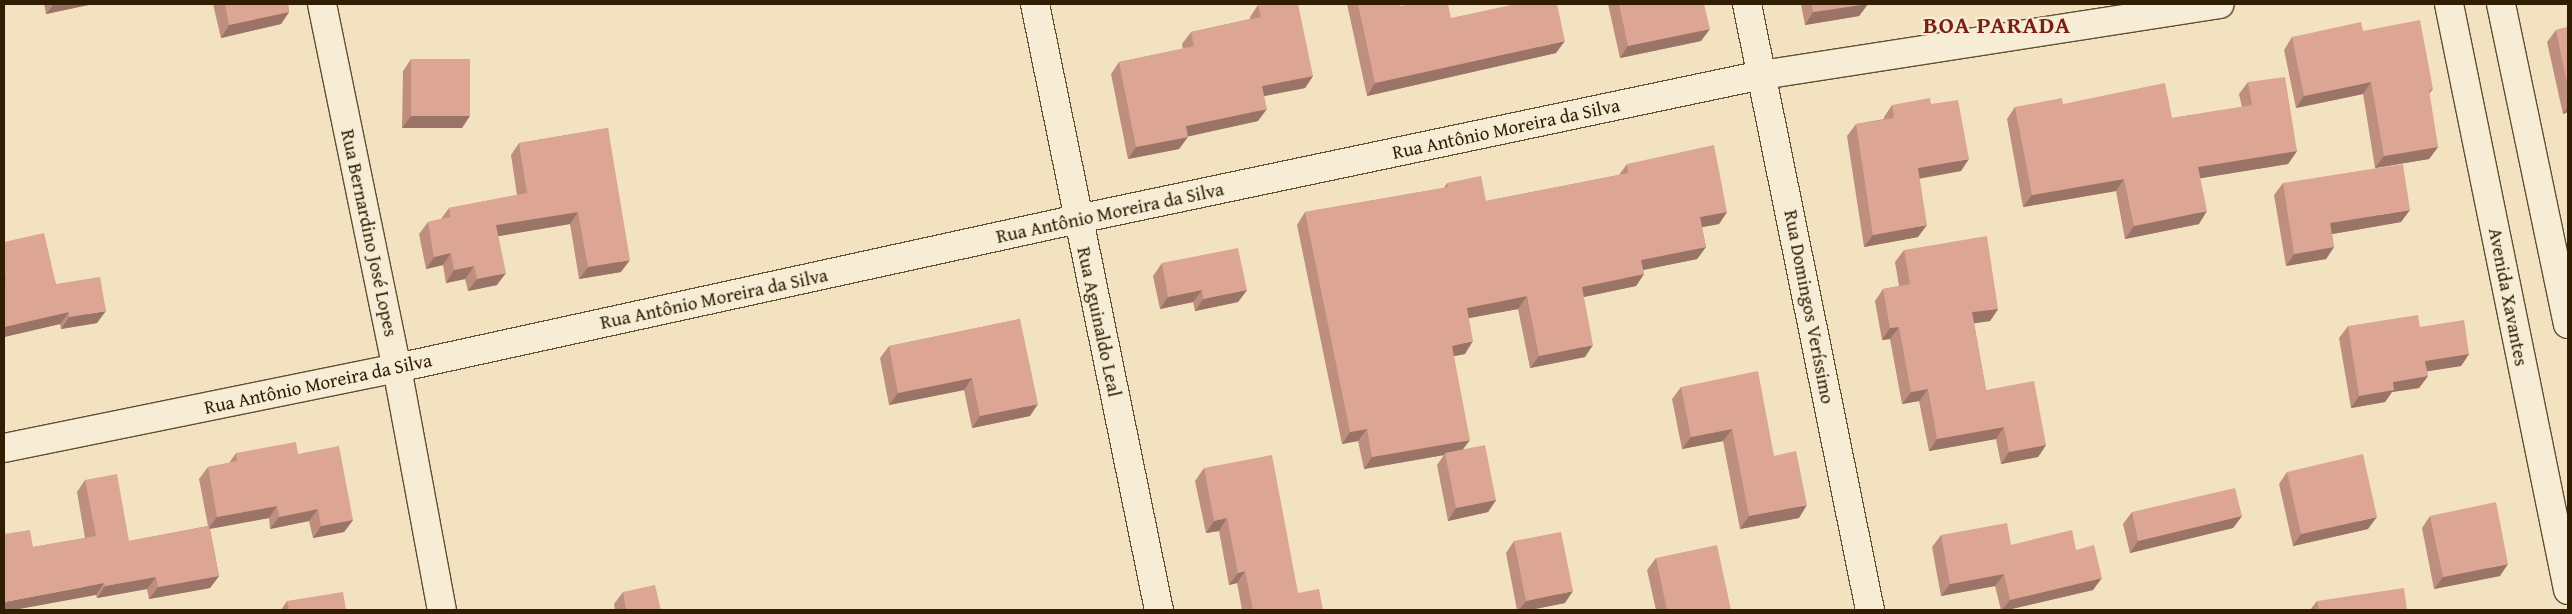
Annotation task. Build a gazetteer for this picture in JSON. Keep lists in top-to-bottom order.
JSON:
{
  "streets": {
    "street": [
      "Rua Antônio Moreira da Silva",
      "Rua Bernardino José Lopes",
      "Avenida Xavantes",
      "Rua Domingos Veríssimo",
      "Rua Aguinaldo Leal"
    ]
  },
  "crossings": [
    ["Rua Antônio Moreira da Silva", "Rua Bernardino José Lopes"],
    ["Rua Antônio Moreira da Silva", "Rua Domingos Veríssimo"],
    ["Rua Antônio Moreira da Silva", "Rua Aguinaldo Leal"]
  ],
  "districts": ["BOA PARADA"]
}
